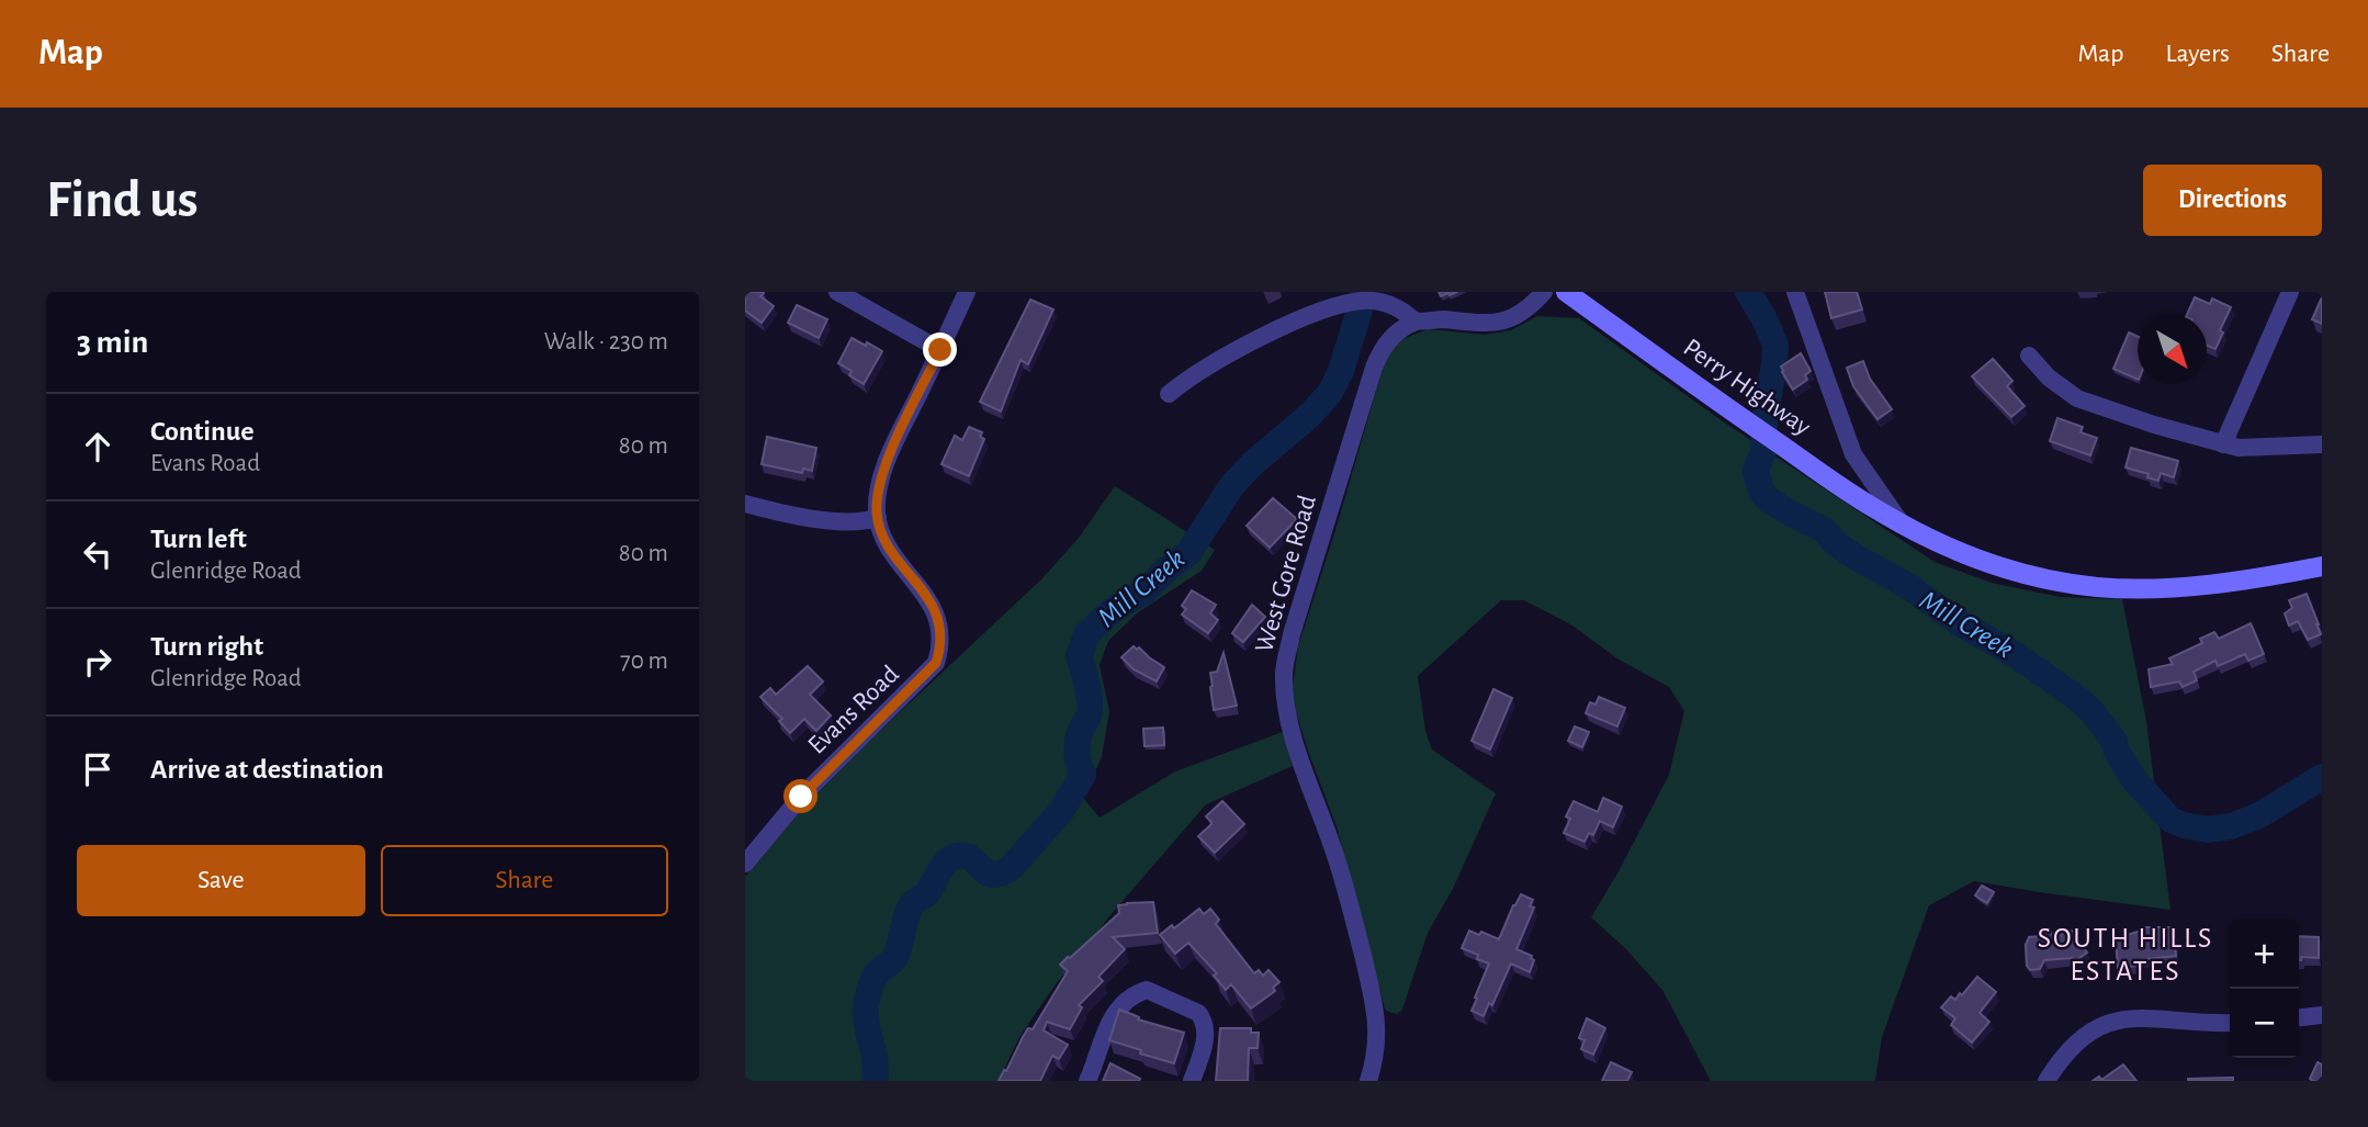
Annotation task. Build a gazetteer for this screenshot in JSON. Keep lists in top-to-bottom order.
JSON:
{
  "streets": {
    "main road": ["Perry Highway"],
    "street": ["West Gore Road", "Evans Road"]
  },
  "districts": ["SOUTH HILLS ESTATES"],
  "water": ["Mill Creek"],
  "north": "bottom right",
  "page": {
    "header": "Map",
    "nav": ["Map", "Layers", "Share"],
    "buttons": [
      "Directions",
      ["Save", "Share"]
    ],
    "title": "Find us",
    "heading": ["3 min", "Walk · 230 m"],
    "list": [
      ["Continue", "Evans Road", "80 m"],
      ["Turn left", "Glenridge Road", "80 m"],
      ["Turn right", "Glenridge Road", "70 m"],
      "Arrive at destination"
    ],
    "map_buttons": ["+", "−"]
  }
}
